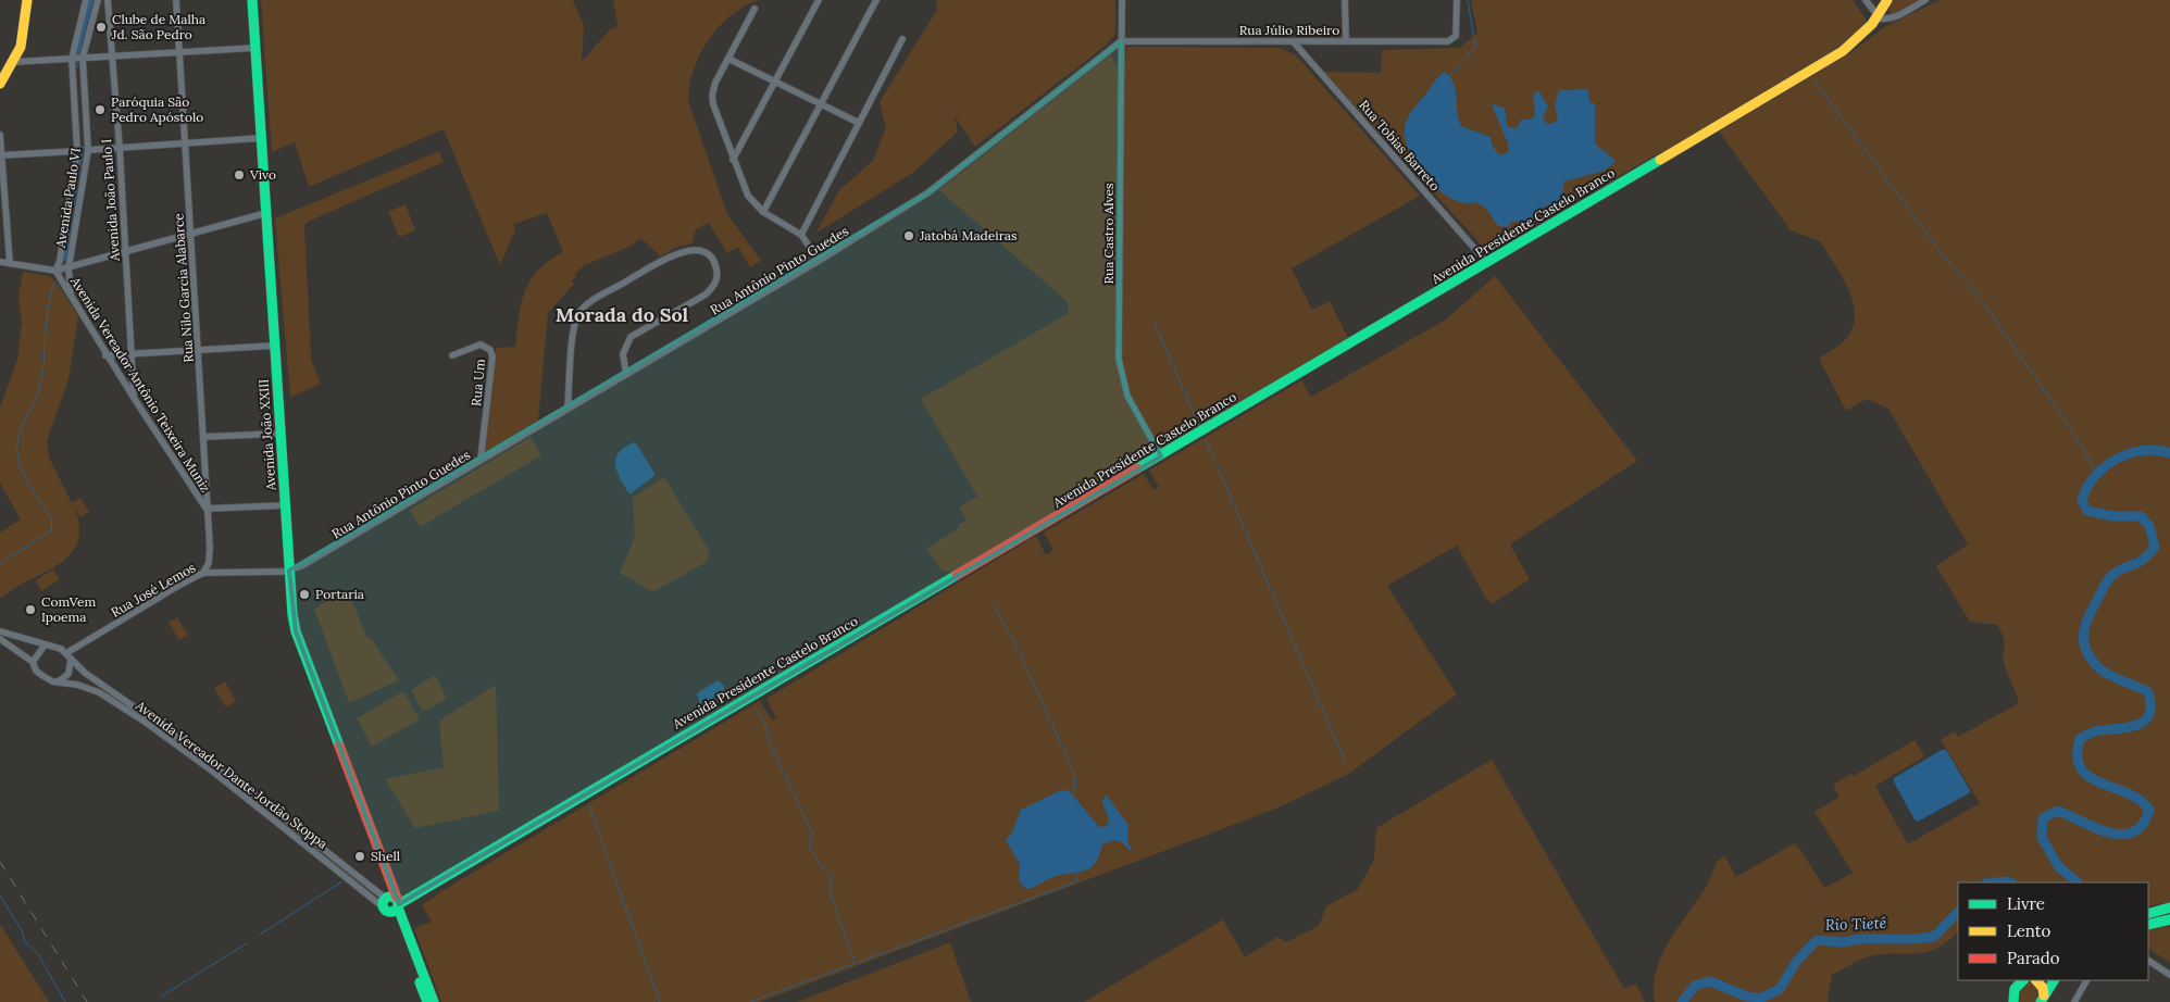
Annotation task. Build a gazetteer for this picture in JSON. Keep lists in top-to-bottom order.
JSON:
{
  "streets": {
    "street": [
      "Rua Júlio Ribeiro",
      "Rua Tobias Barreto",
      "Avenida Paulo VI",
      "Avenida João Paulo I",
      "Avenida Presidente Castelo Branco",
      "Rua Castro Alves",
      "Rua Antônio Pinto Guedes",
      "Rua Nilo Garcia Alabarce",
      "Rua Um",
      "Avenida Vereador Antônio Teixeira Muniz",
      "Avenida João XXIII",
      "Rua José Lemos",
      "Avenida Vereador Dante Jordão Stoppa"
    ]
  },
  "crossings": [
    ["Rua Júlio Ribeiro", "Rua Tobias Barreto"],
    ["Rua Júlio Ribeiro", "Rua Castro Alves"],
    ["Rua Júlio Ribeiro", "Rua Antônio Pinto Guedes"],
    ["Rua Tobias Barreto", "Avenida Presidente Castelo Branco"],
    ["Avenida Paulo VI", "Avenida Vereador Antônio Teixeira Muniz"],
    ["Avenida João Paulo I", "Avenida Vereador Antônio Teixeira Muniz"],
    ["Avenida Presidente Castelo Branco", "Rua Castro Alves"],
    ["Avenida Presidente Castelo Branco", "Avenida João XXIII"],
    ["Avenida Presidente Castelo Branco", "Avenida Vereador Dante Jordão Stoppa"],
    ["Rua Castro Alves", "Rua Antônio Pinto Guedes"],
    ["Rua Antônio Pinto Guedes", "Rua Um"],
    ["Rua Antônio Pinto Guedes", "Avenida João XXIII"],
    ["Rua Antônio Pinto Guedes", "Rua José Lemos"],
    ["Rua Nilo Garcia Alabarce", "Avenida Vereador Antônio Teixeira Muniz"],
    ["Rua Nilo Garcia Alabarce", "Rua José Lemos"],
    ["Avenida João XXIII", "Rua José Lemos"],
    ["Avenida João XXIII", "Avenida Vereador Dante Jordão Stoppa"],
    ["Rua José Lemos", "Avenida Vereador Dante Jordão Stoppa"]
  ],
  "districts": ["Morada do Sol"],
  "water": ["Rio Tietê"],
  "places": [
    "Clube de Malha Jd. São Pedro",
    "Paróquia São Pedro Apóstolo",
    "Vivo",
    "Jatobá Madeiras",
    "Portaria",
    "ComVem Ipoema",
    "Shell"
  ],
  "legend": ["Livre", "Lento", "Parado"]
}
